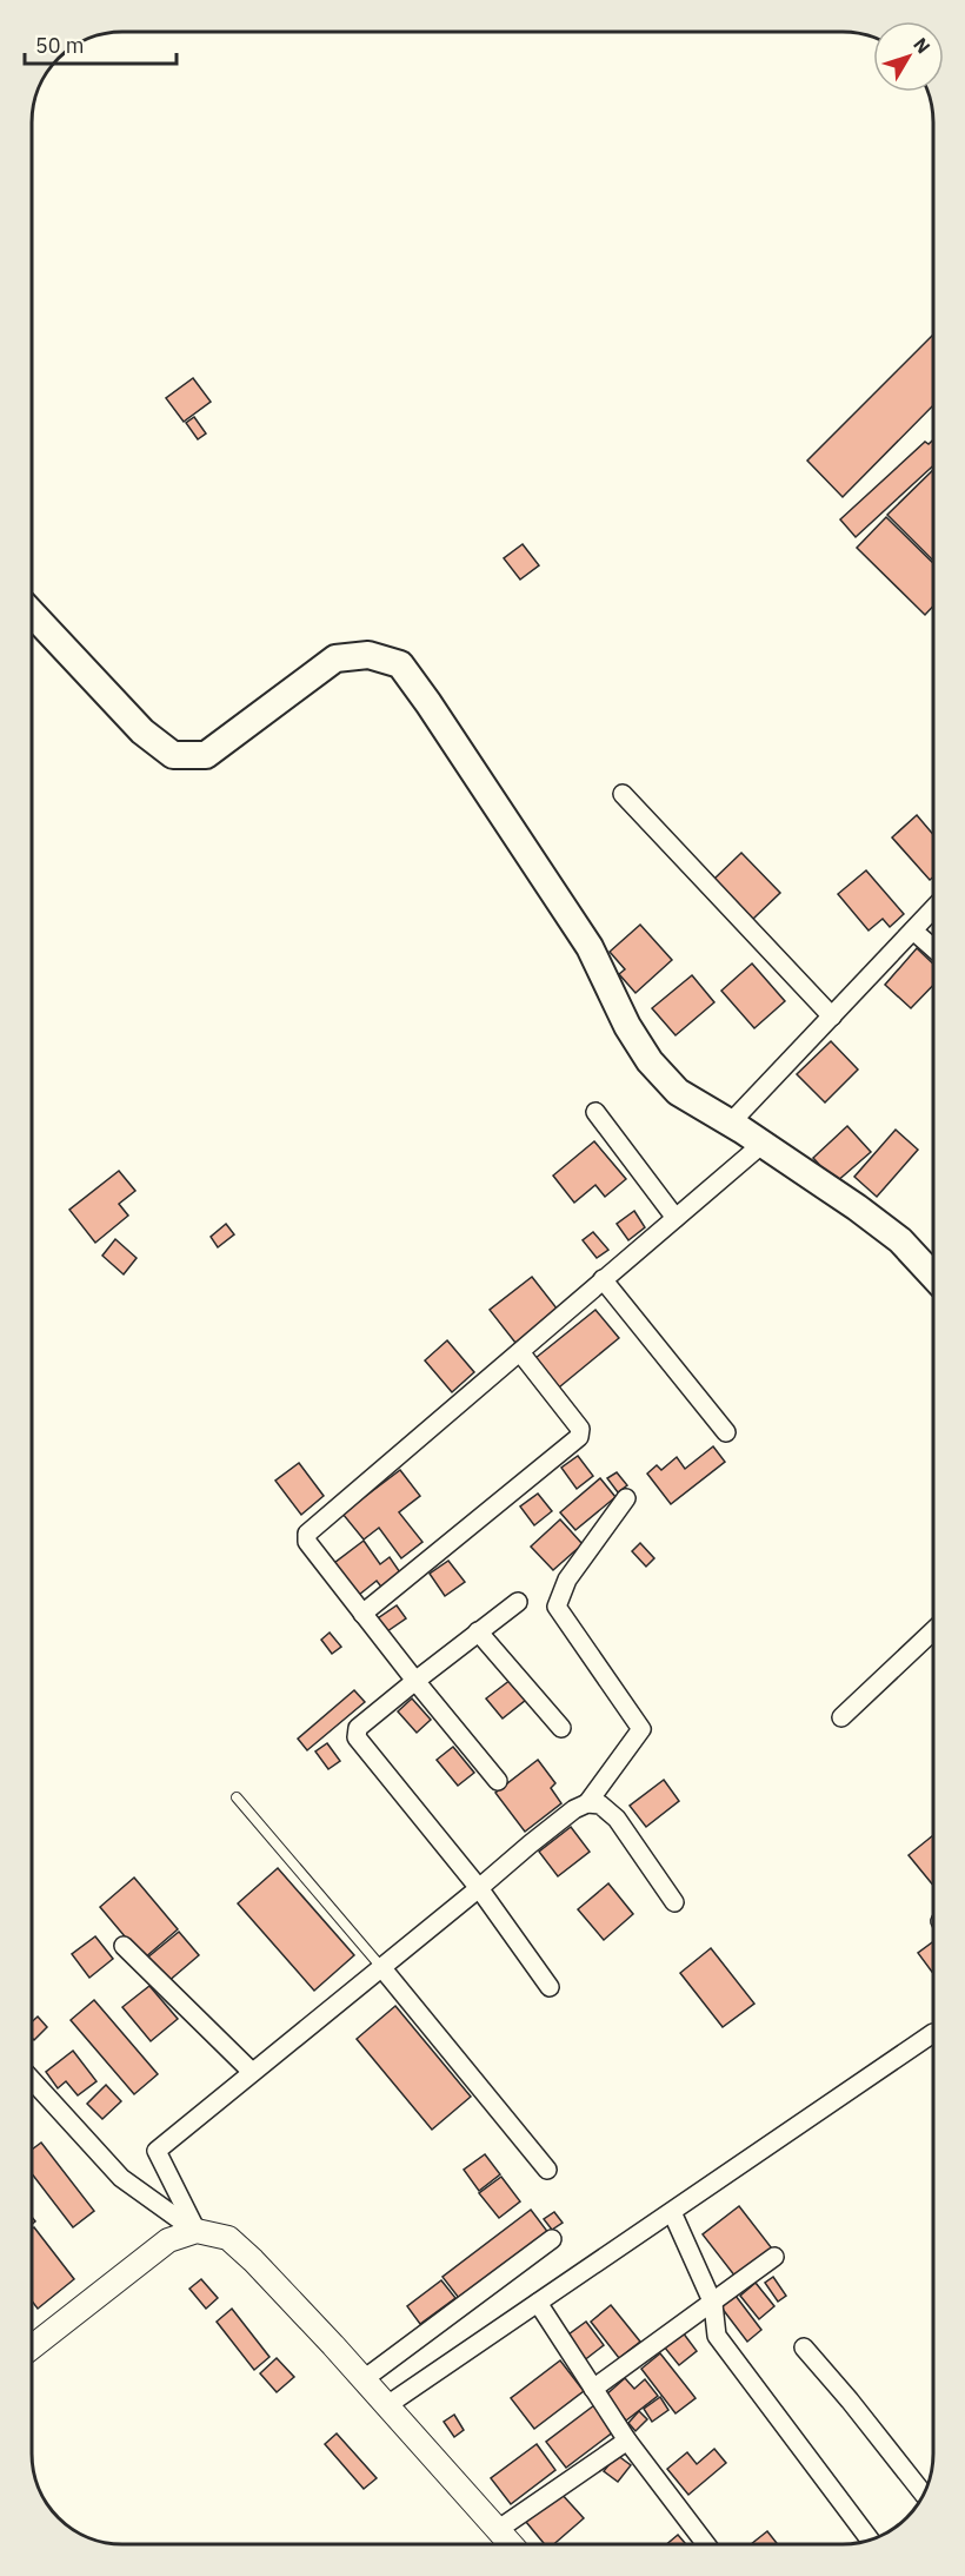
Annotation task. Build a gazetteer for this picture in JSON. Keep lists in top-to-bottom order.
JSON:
{
  "scale_bar": "50 m",
  "north": "top right"
}
